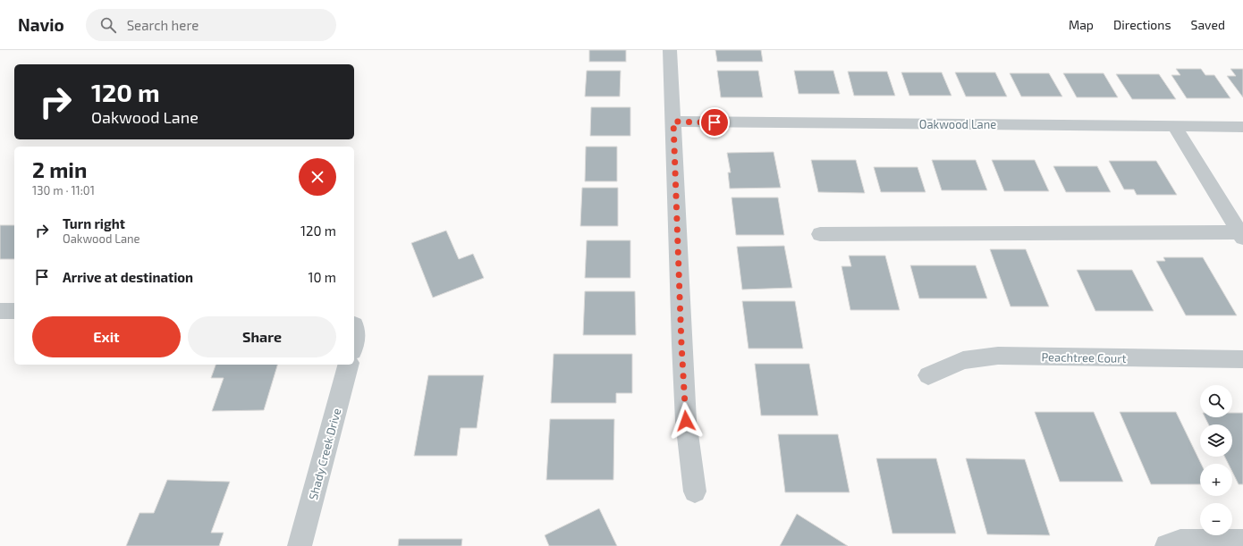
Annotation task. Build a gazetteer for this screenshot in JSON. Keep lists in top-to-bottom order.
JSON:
{
  "streets": {
    "street": ["Oakwood Lane", "Peachtree Court", "Shady Creek Drive"]
  },
  "page": {
    "header": "Navio",
    "search": "Search here",
    "nav": ["Map", "Directions", "Saved"],
    "turn": ["120 m", "Oakwood Lane"],
    "heading": ["2 min", "130 m · 11:01"],
    "list": [
      {
        "name": "Turn right",
        "note": "Oakwood Lane",
        "value": "120 m"
      },
      {
        "name": "Arrive at destination",
        "value": "10 m"
      }
    ],
    "buttons": ["Exit", "Share"],
    "map_buttons": ["+", "−"]
  }
}
